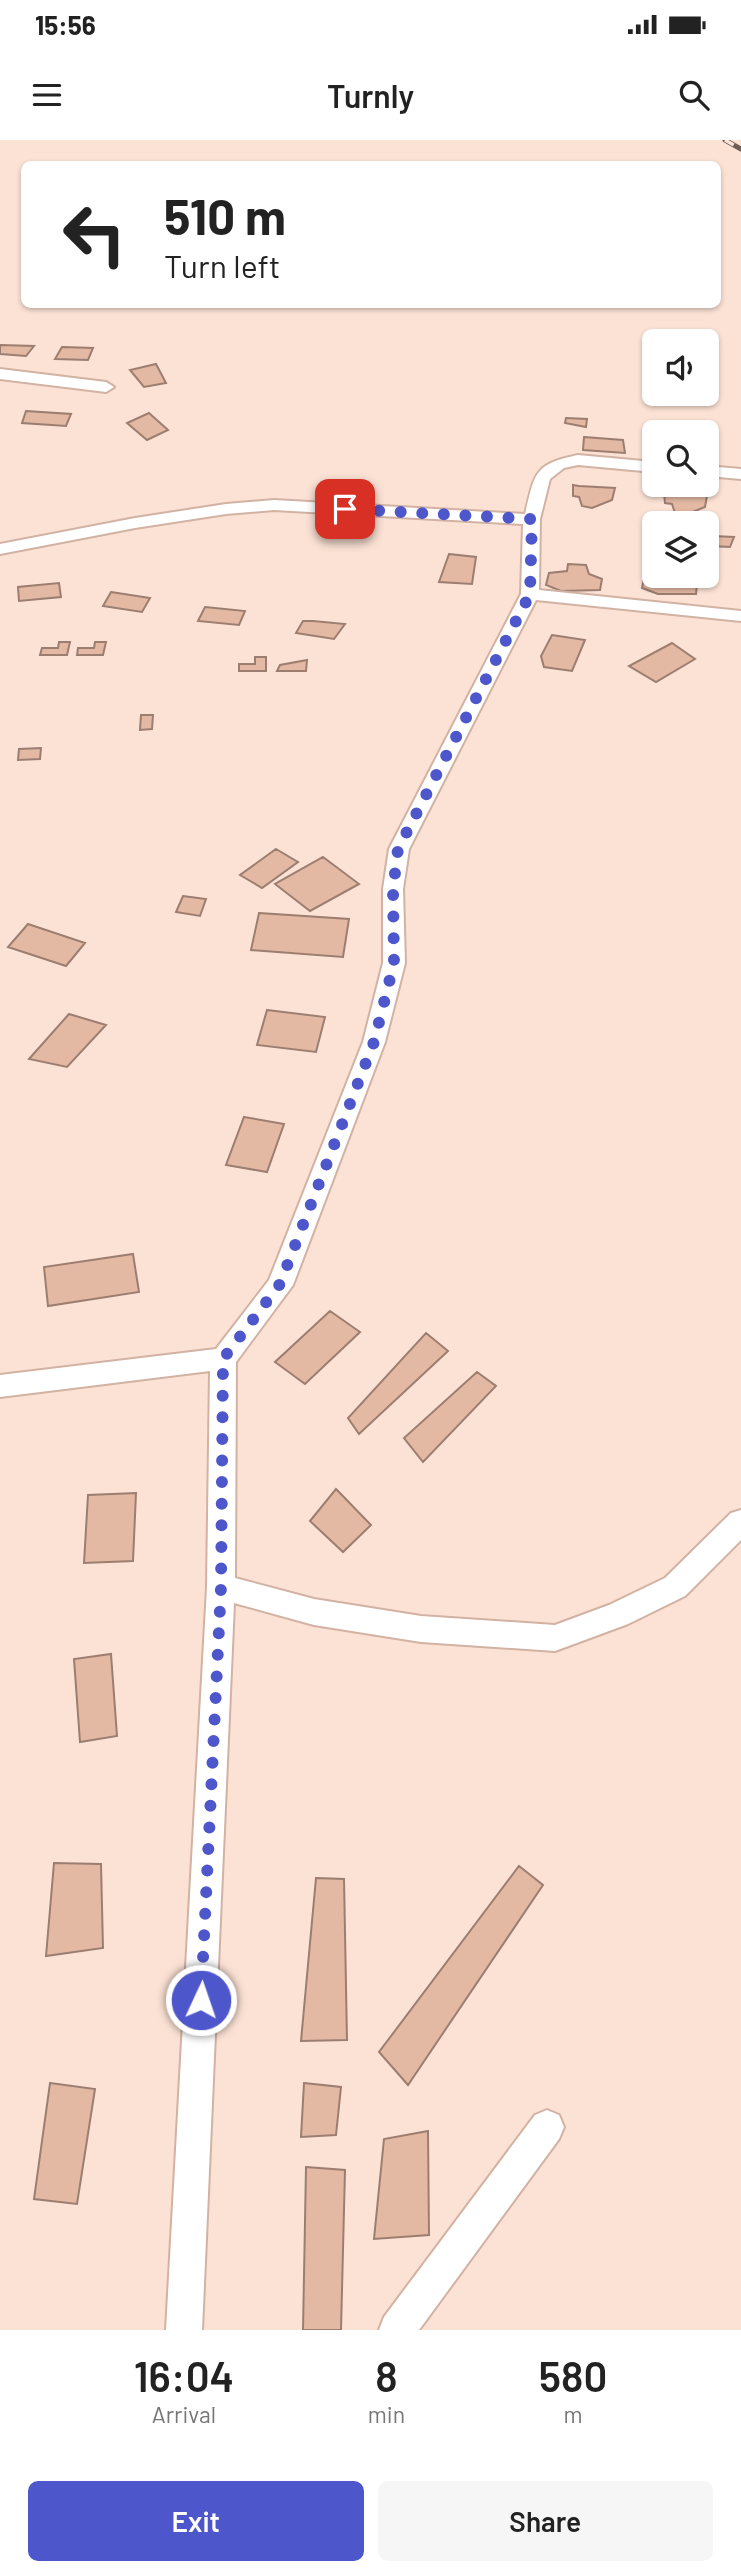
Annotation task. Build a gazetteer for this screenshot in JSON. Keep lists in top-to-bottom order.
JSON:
{
  "page": {
    "status": "15:56",
    "header": "Turnly",
    "turn": ["510 m", "Turn left"],
    "eta": [
      "16:04",
      "Arrival",
      "8",
      "min",
      "580",
      "m"
    ],
    "buttons": ["Exit", "Share"]
  }
}
